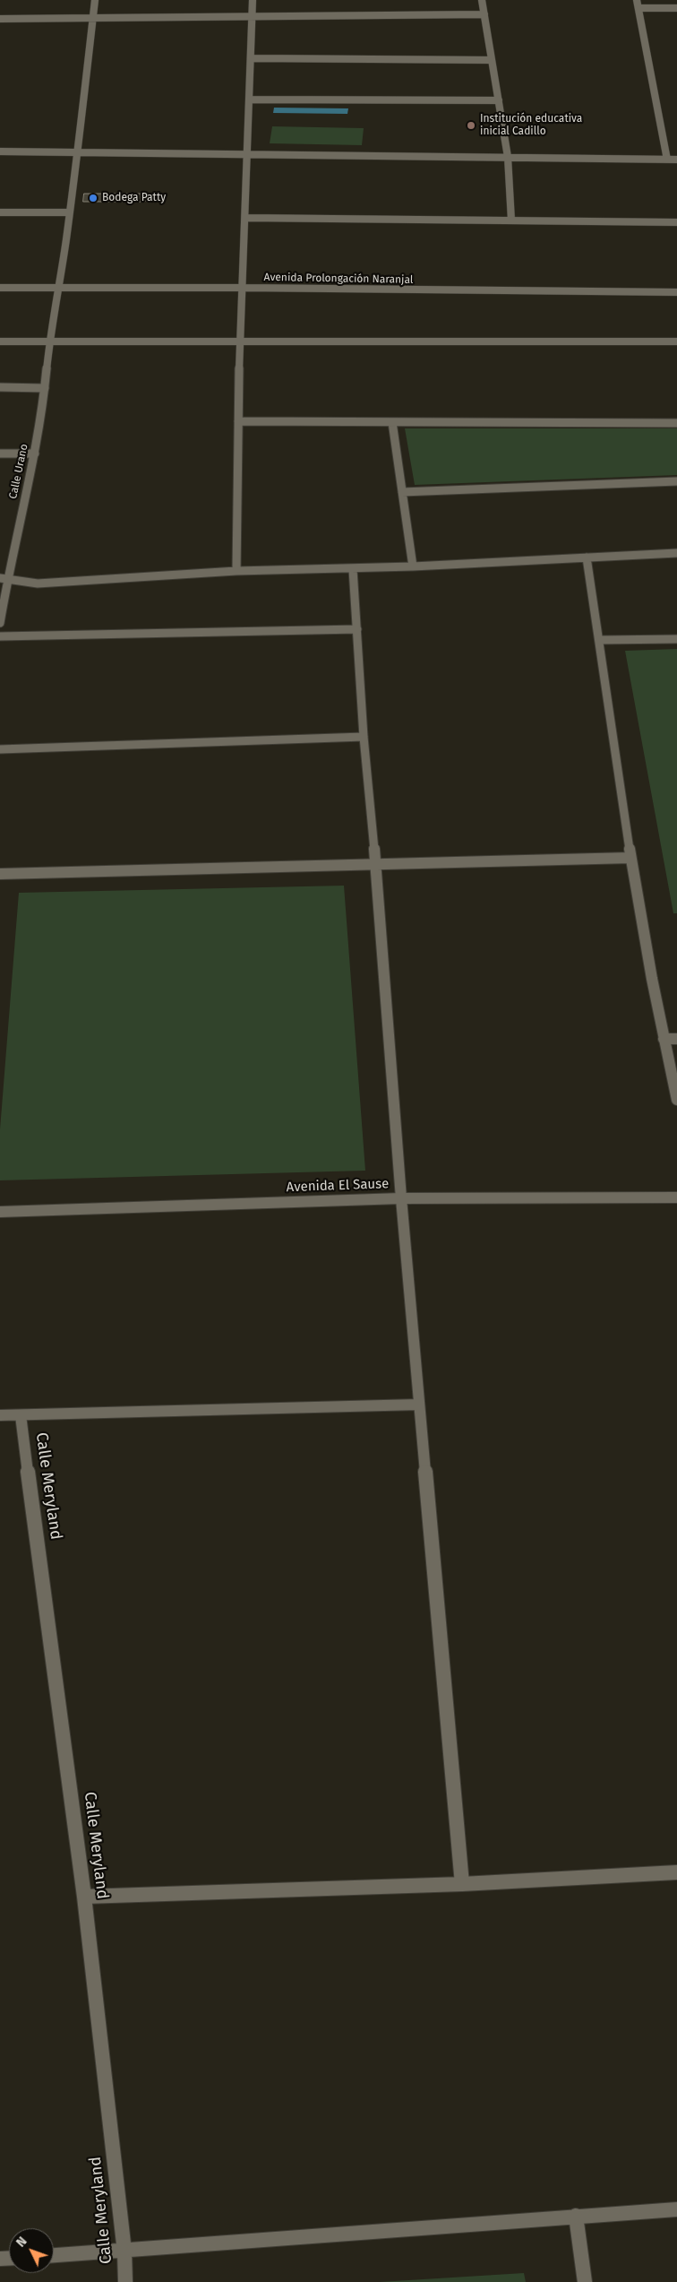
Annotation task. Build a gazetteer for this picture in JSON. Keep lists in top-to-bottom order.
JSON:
{
  "streets": {
    "street": [
      "Avenida Prolongación Naranjal",
      "Calle Urano",
      "Avenida El Sause",
      "Calle Meryland"
    ]
  },
  "crossings": [
    ["Avenida Prolongación Naranjal", "Calle Urano"]
  ],
  "places": ["Institución educativa inicial Cadillo", "Bodega Patty"],
  "north": "top left"
}
